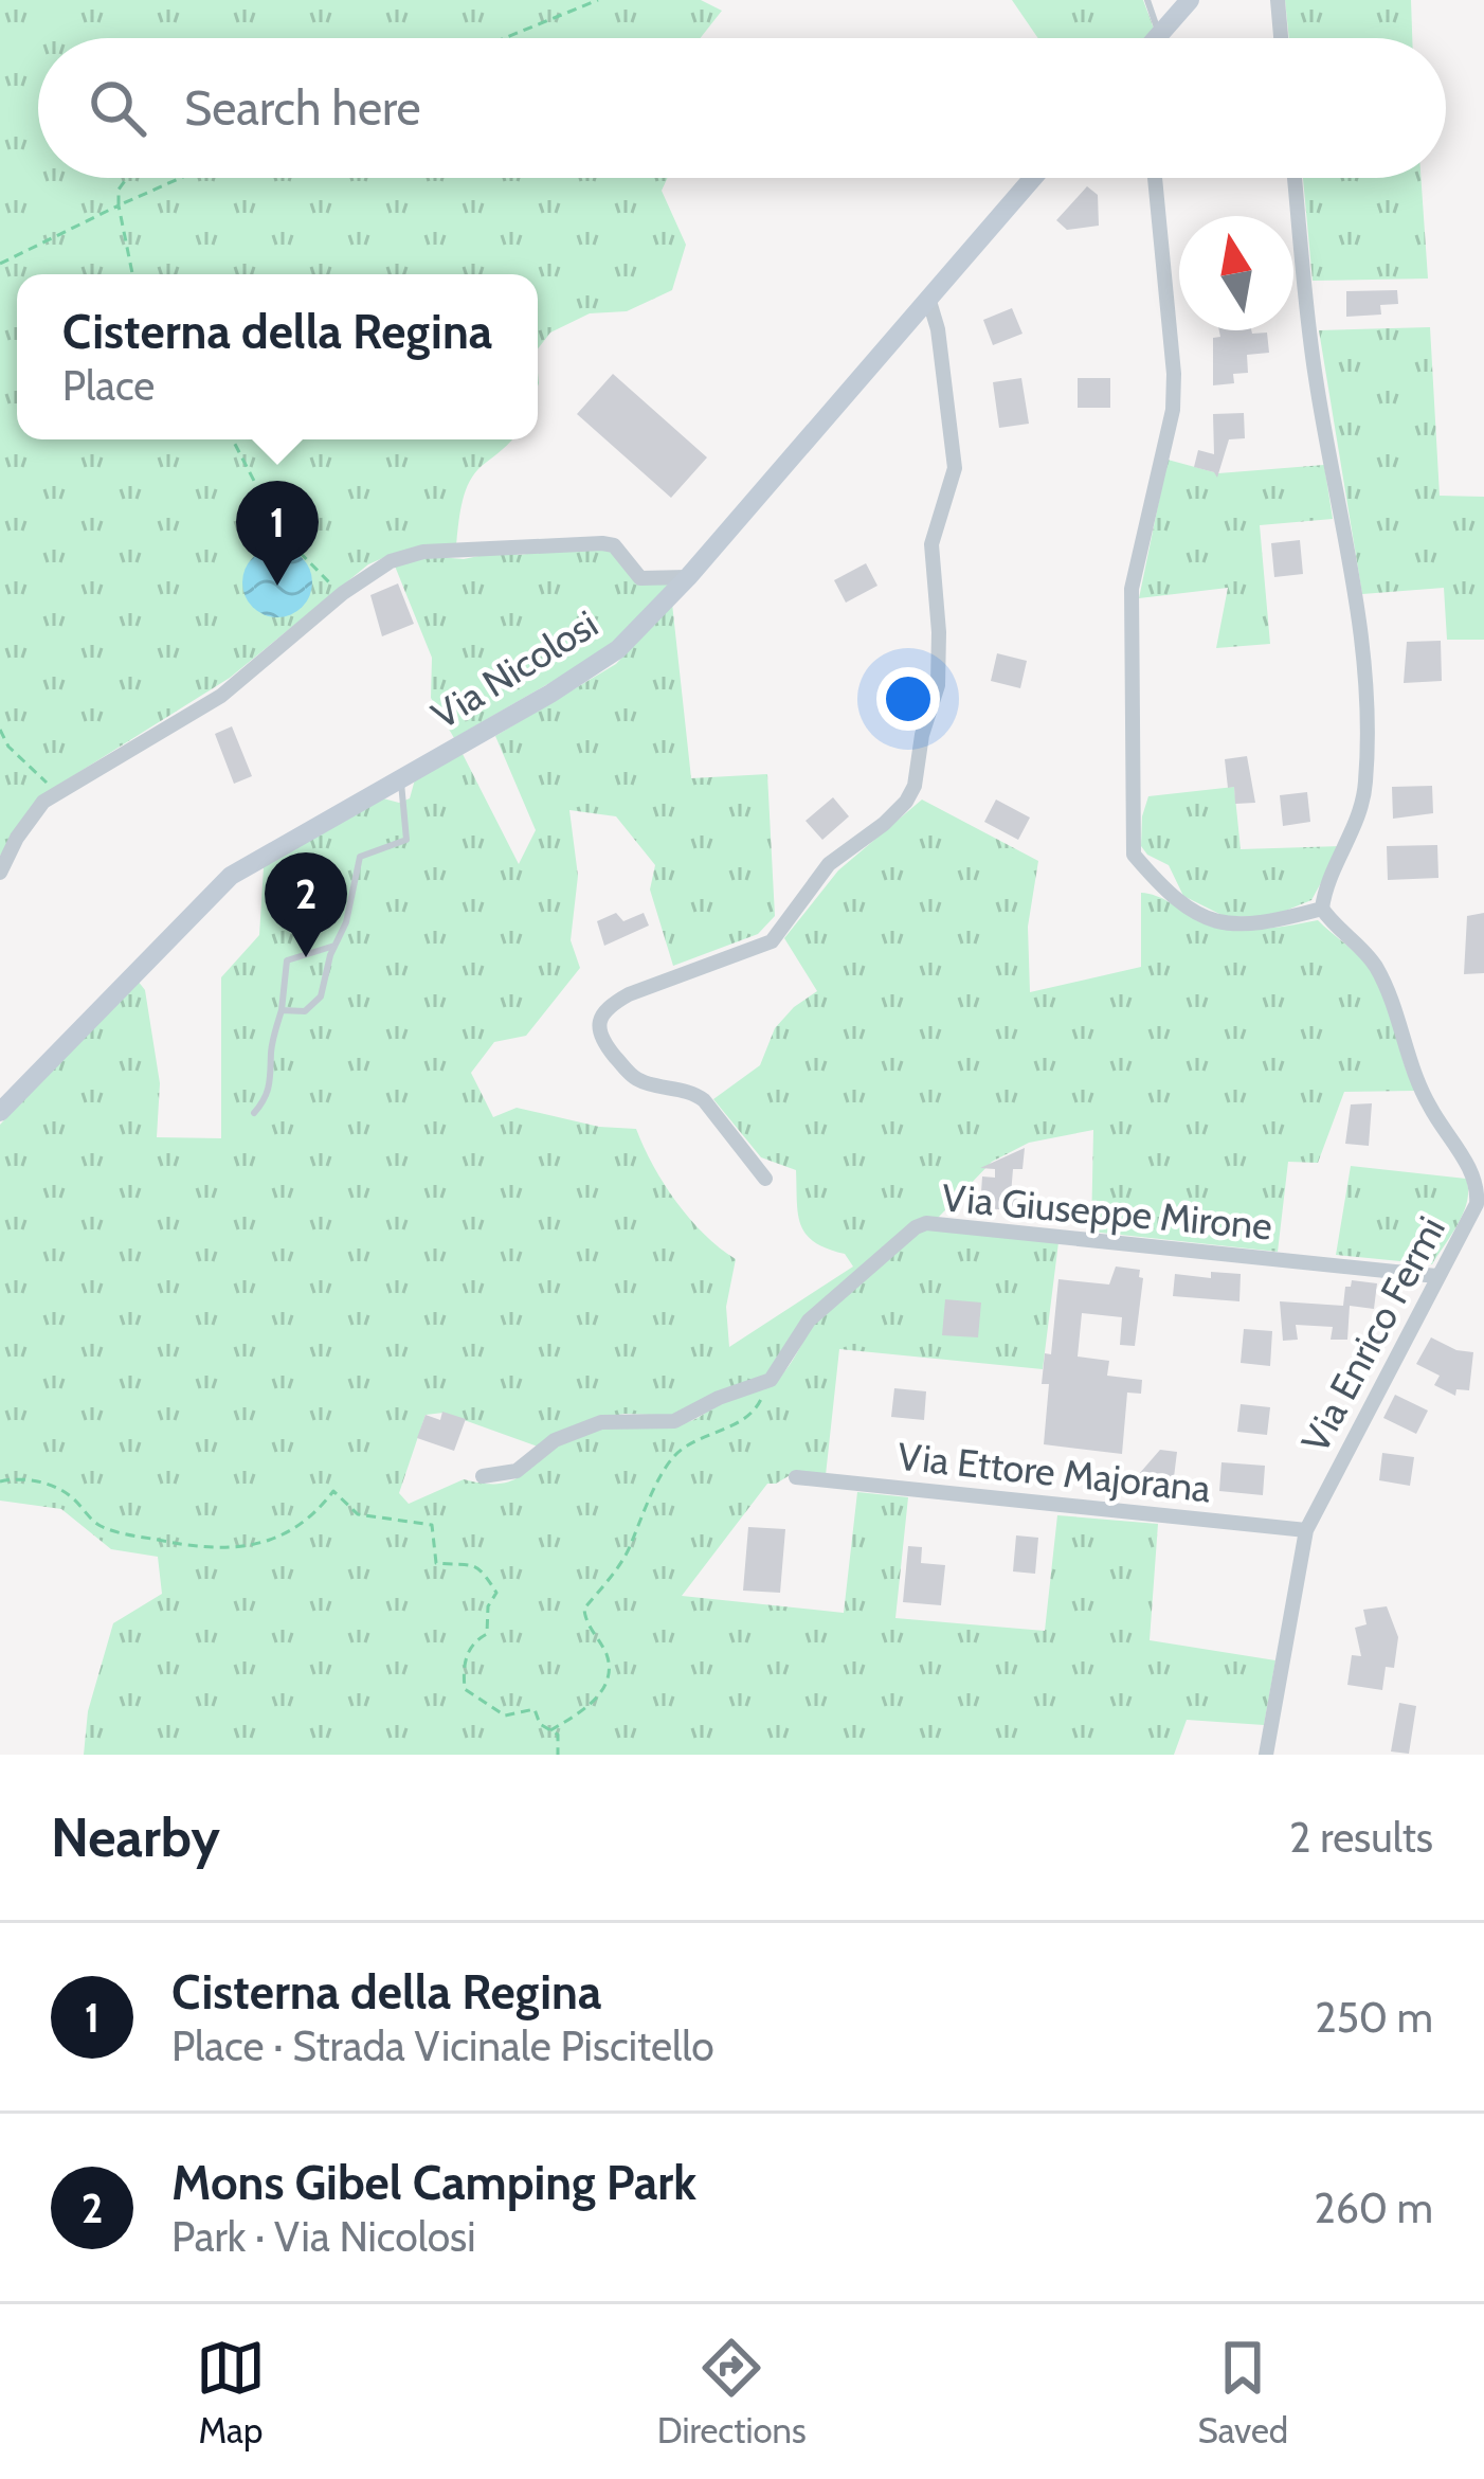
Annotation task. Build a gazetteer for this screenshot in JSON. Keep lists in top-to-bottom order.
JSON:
{
  "streets": {
    "main road": ["Via Nicolosi"],
    "street": ["Via Giuseppe Mirone", "Via Enrico Fermi", "Via Ettore Majorana"]
  },
  "crossings": [
    ["Via Giuseppe Mirone", "Via Enrico Fermi"],
    ["Via Enrico Fermi", "Via Ettore Majorana"]
  ],
  "north": "top",
  "page": {
    "search": "Search here",
    "popup": ["Cisterna della Regina", "Place"],
    "pins": ["1", "2"],
    "heading": ["Nearby", "2 results"],
    "list": [
      {
        "mark": "1",
        "name": "Cisterna della Regina",
        "note": "Place · Strada Vicinale Piscitello",
        "value": "250 m"
      },
      {
        "mark": "2",
        "name": "Mons Gibel Camping Park",
        "note": "Park · Via Nicolosi",
        "value": "260 m"
      }
    ],
    "nav": ["Map", "Directions", "Saved"]
  }
}
